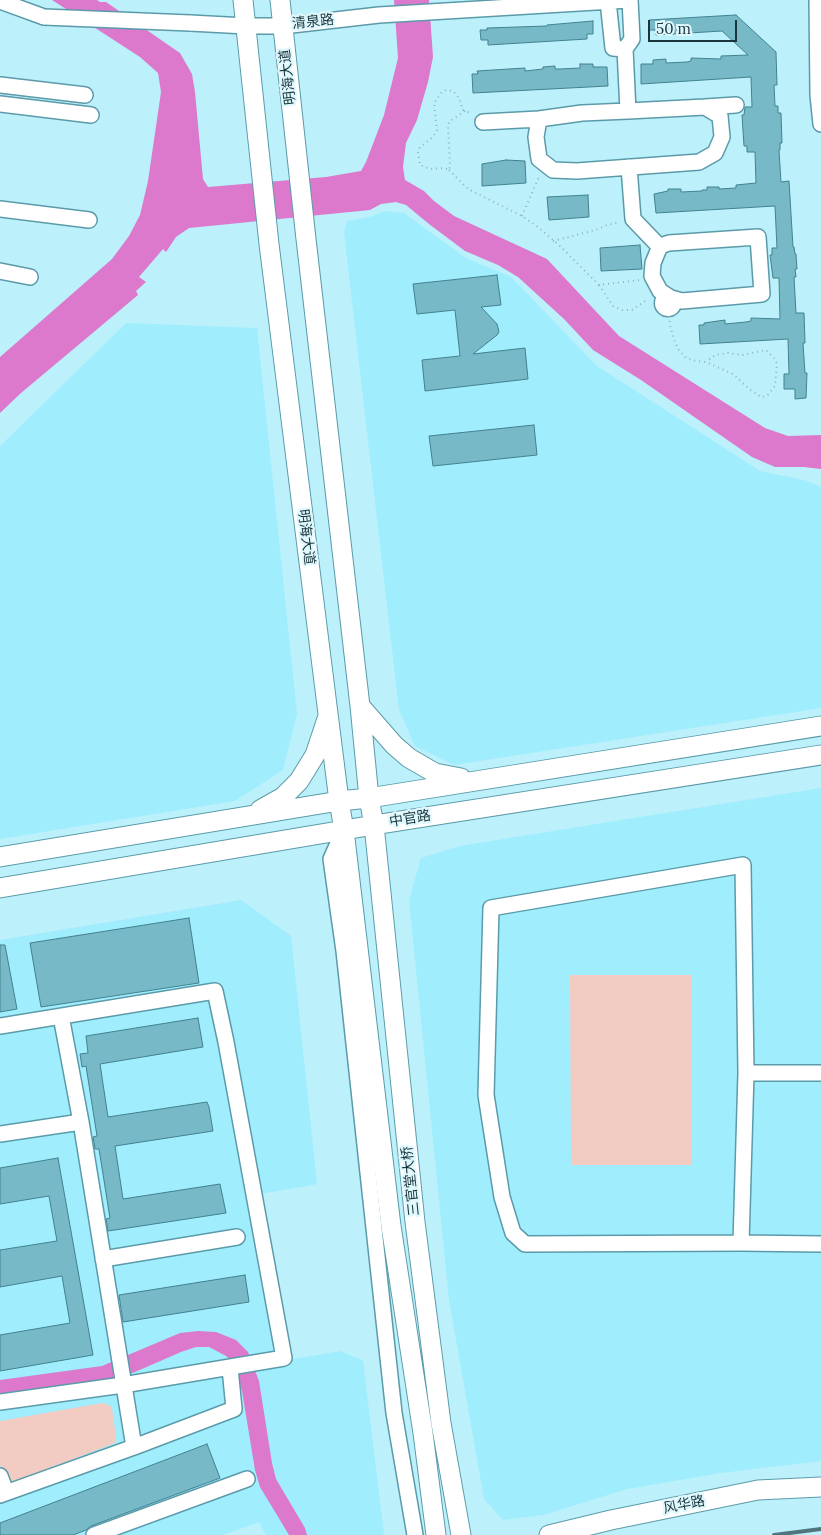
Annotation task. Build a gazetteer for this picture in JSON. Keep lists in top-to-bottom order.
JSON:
{
  "streets": {
    "main road": [
      "明海大道",
      "中官路",
      "三官堂大桥",
      "风华路"
    ],
    "street": ["清泉路"]
  },
  "crossings": [
    ["清泉路", "明海大道"],
    ["明海大道", "中官路"],
    ["明海大道", "三官堂大桥"],
    ["中官路", "三官堂大桥"]
  ],
  "scale_bar": "50 m"
}
